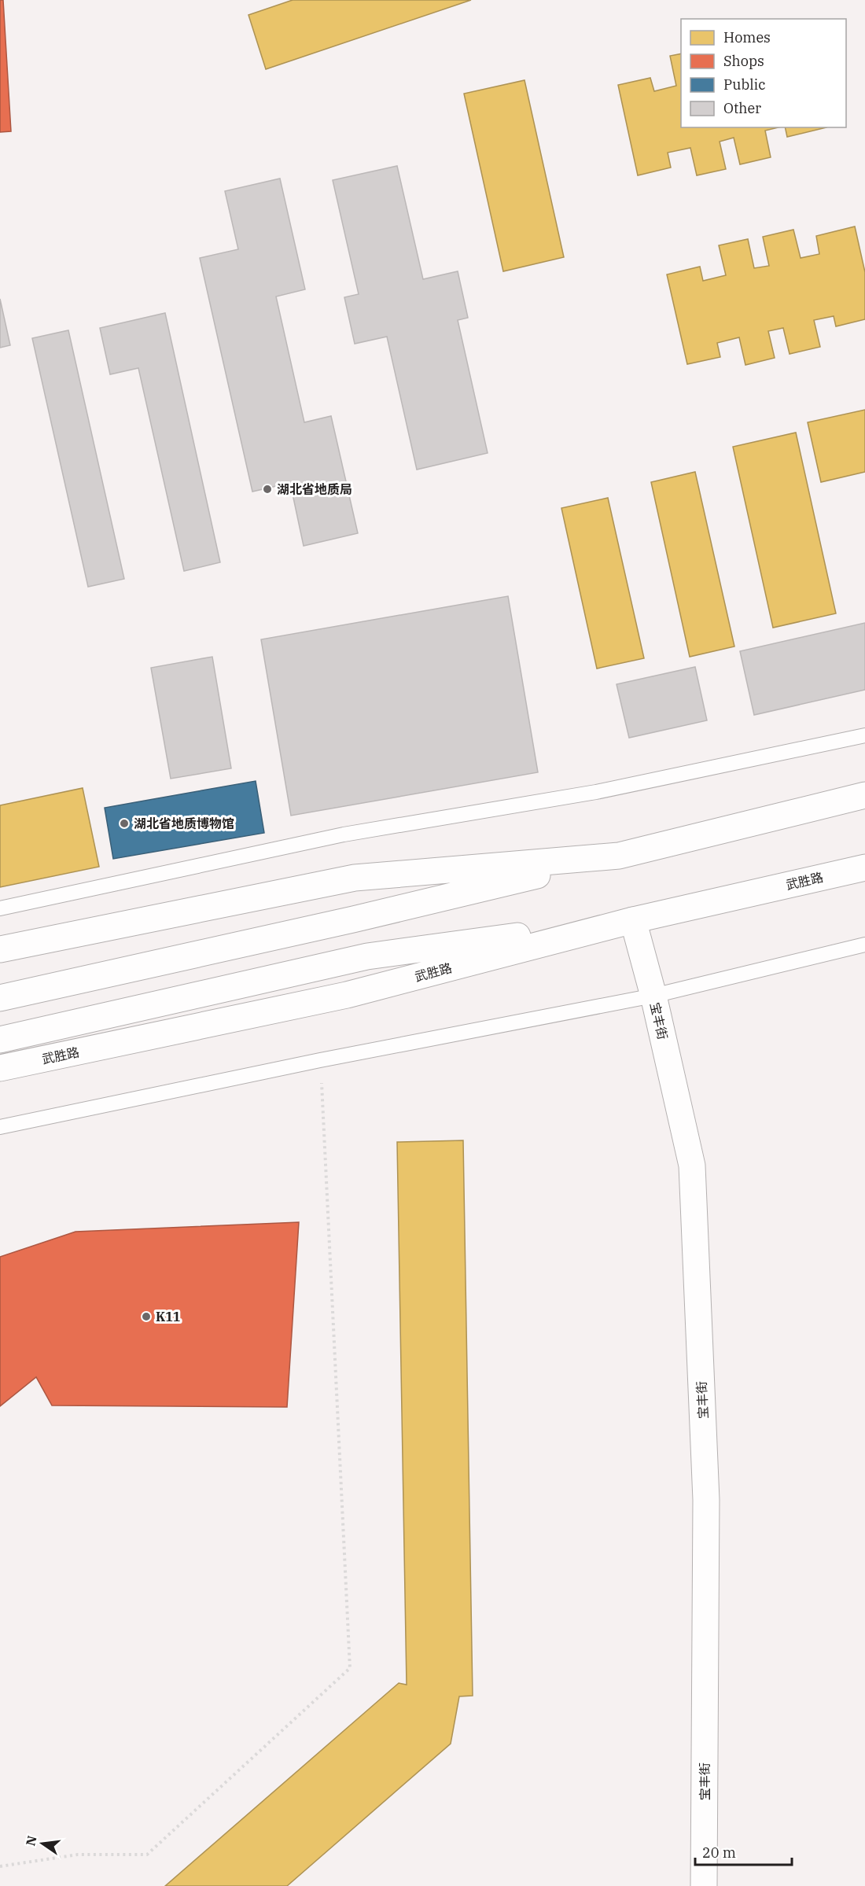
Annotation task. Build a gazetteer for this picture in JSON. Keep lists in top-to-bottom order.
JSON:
{
  "streets": {
    "main road": ["武胜路", "宝丰街"]
  },
  "crossings": [
    ["武胜路", "宝丰街"]
  ],
  "places": ["湖北省地质局", "湖北省地质博物馆", "K11"],
  "legend": [
    "Homes",
    "Shops",
    "Public",
    "Other"
  ],
  "scale_bar": "20 m",
  "north": "left"
}
